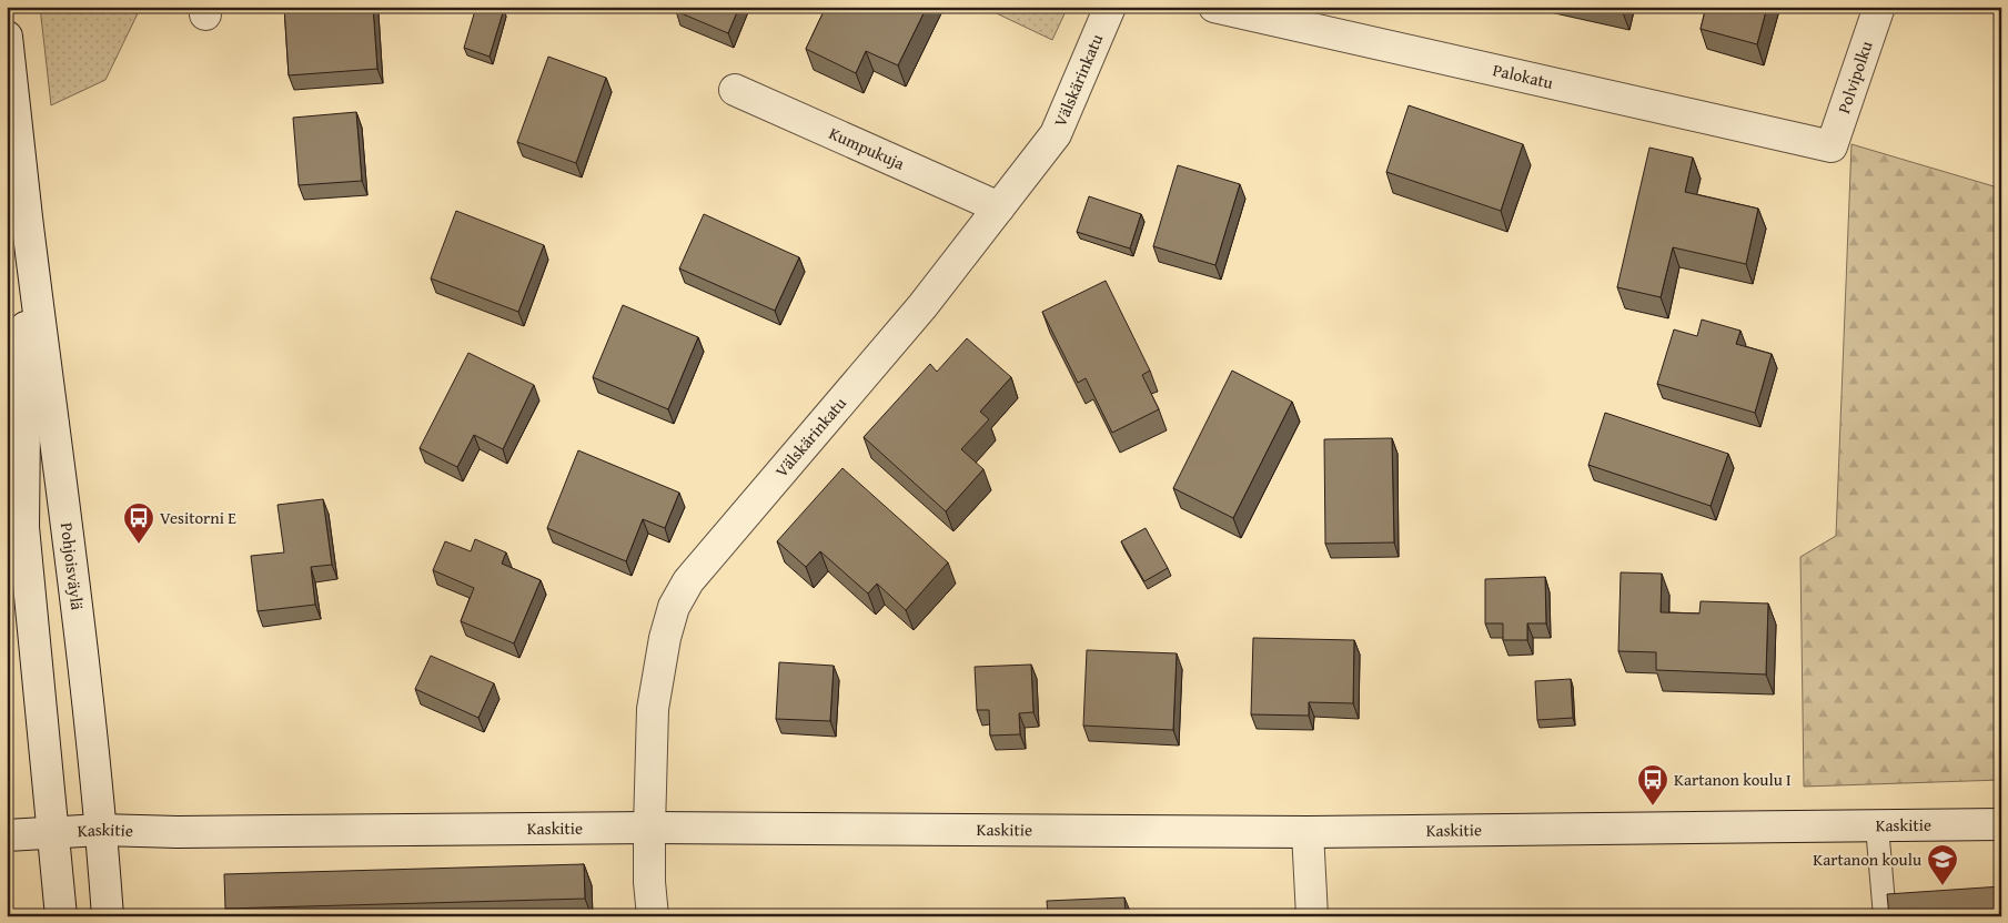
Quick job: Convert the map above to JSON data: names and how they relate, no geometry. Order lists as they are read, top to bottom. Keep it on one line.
{"streets":{"street":["Palokatu","Polvipolku","Välskärinkatu","Kumpukuja","Pohjoisväylä","Kaskitie"]},"crossings":[["Palokatu","Polvipolku"],["Välskärinkatu","Kumpukuja"],["Välskärinkatu","Kaskitie"],["Pohjoisväylä","Kaskitie"]],"places":{"bus stop":["Vesitorni E","Kartanon koulu I"],"school or university":["Kartanon koulu"]}}
